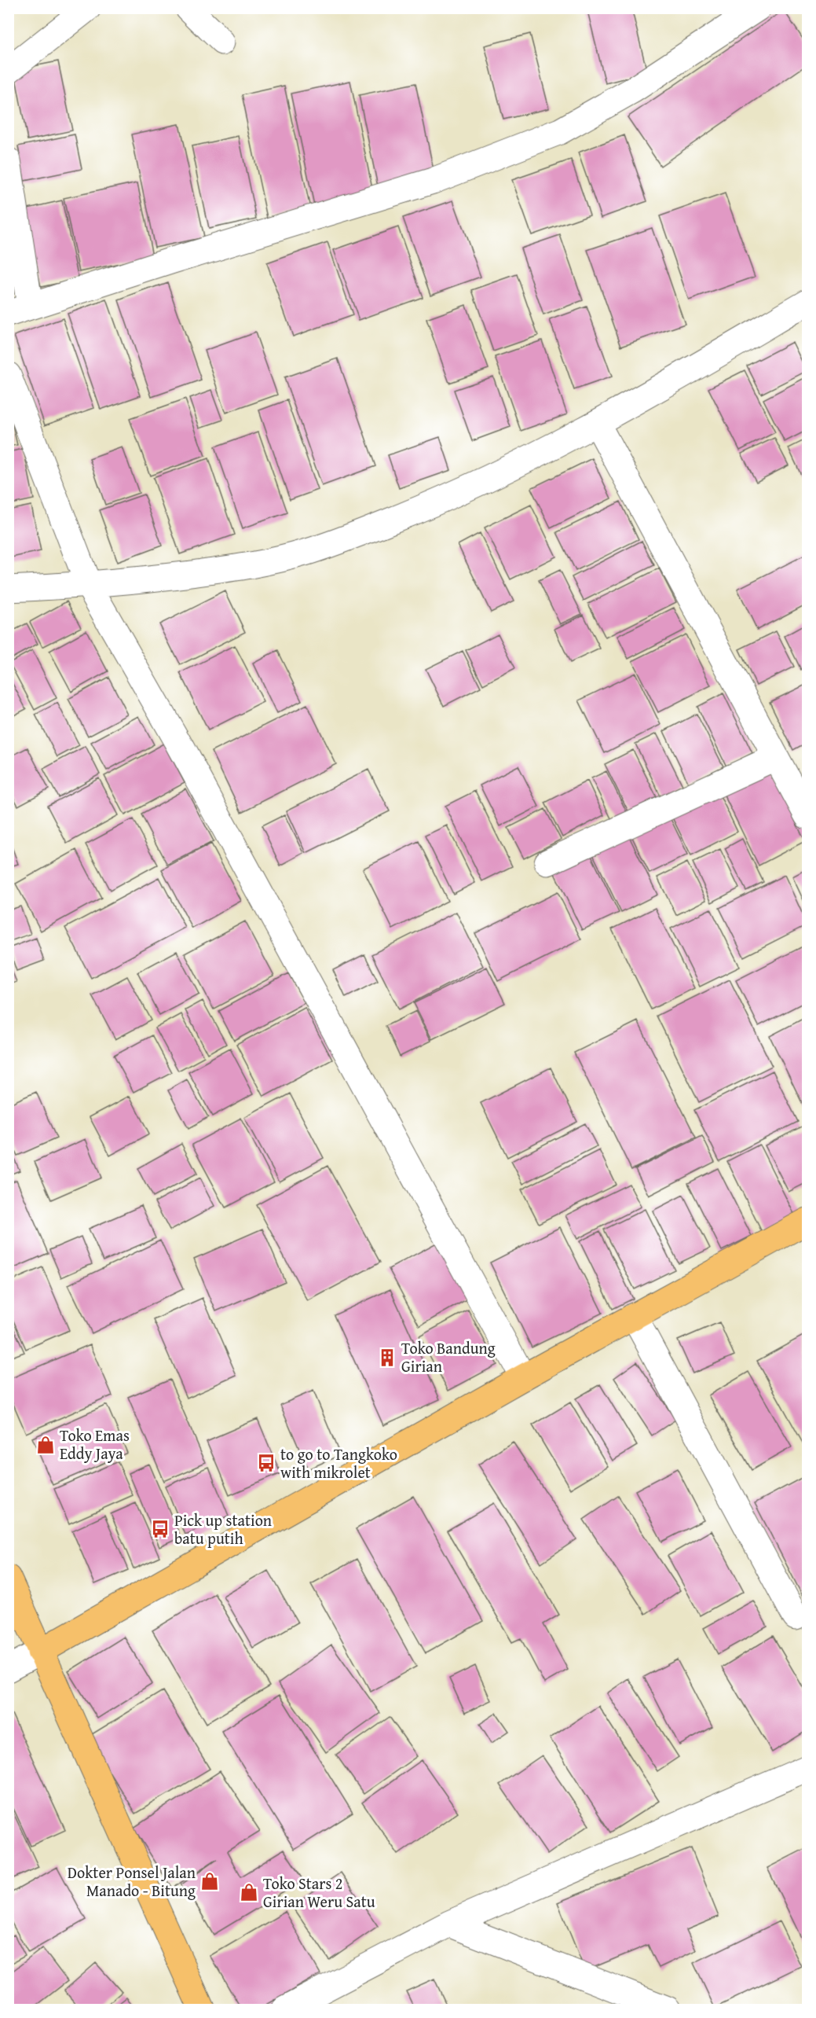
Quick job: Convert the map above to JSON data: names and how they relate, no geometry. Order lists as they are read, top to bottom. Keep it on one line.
{"places":{"building":["Toko Bandung Girian"],"shop":["Toko Emas Eddy Jaya","Dokter Ponsel Jalan Manado - Bitung","Toko Stars 2 Girian Weru Satu"],"bus stop":["to go to Tangkoko with mikrolet","Pick up station batu putih"]}}
